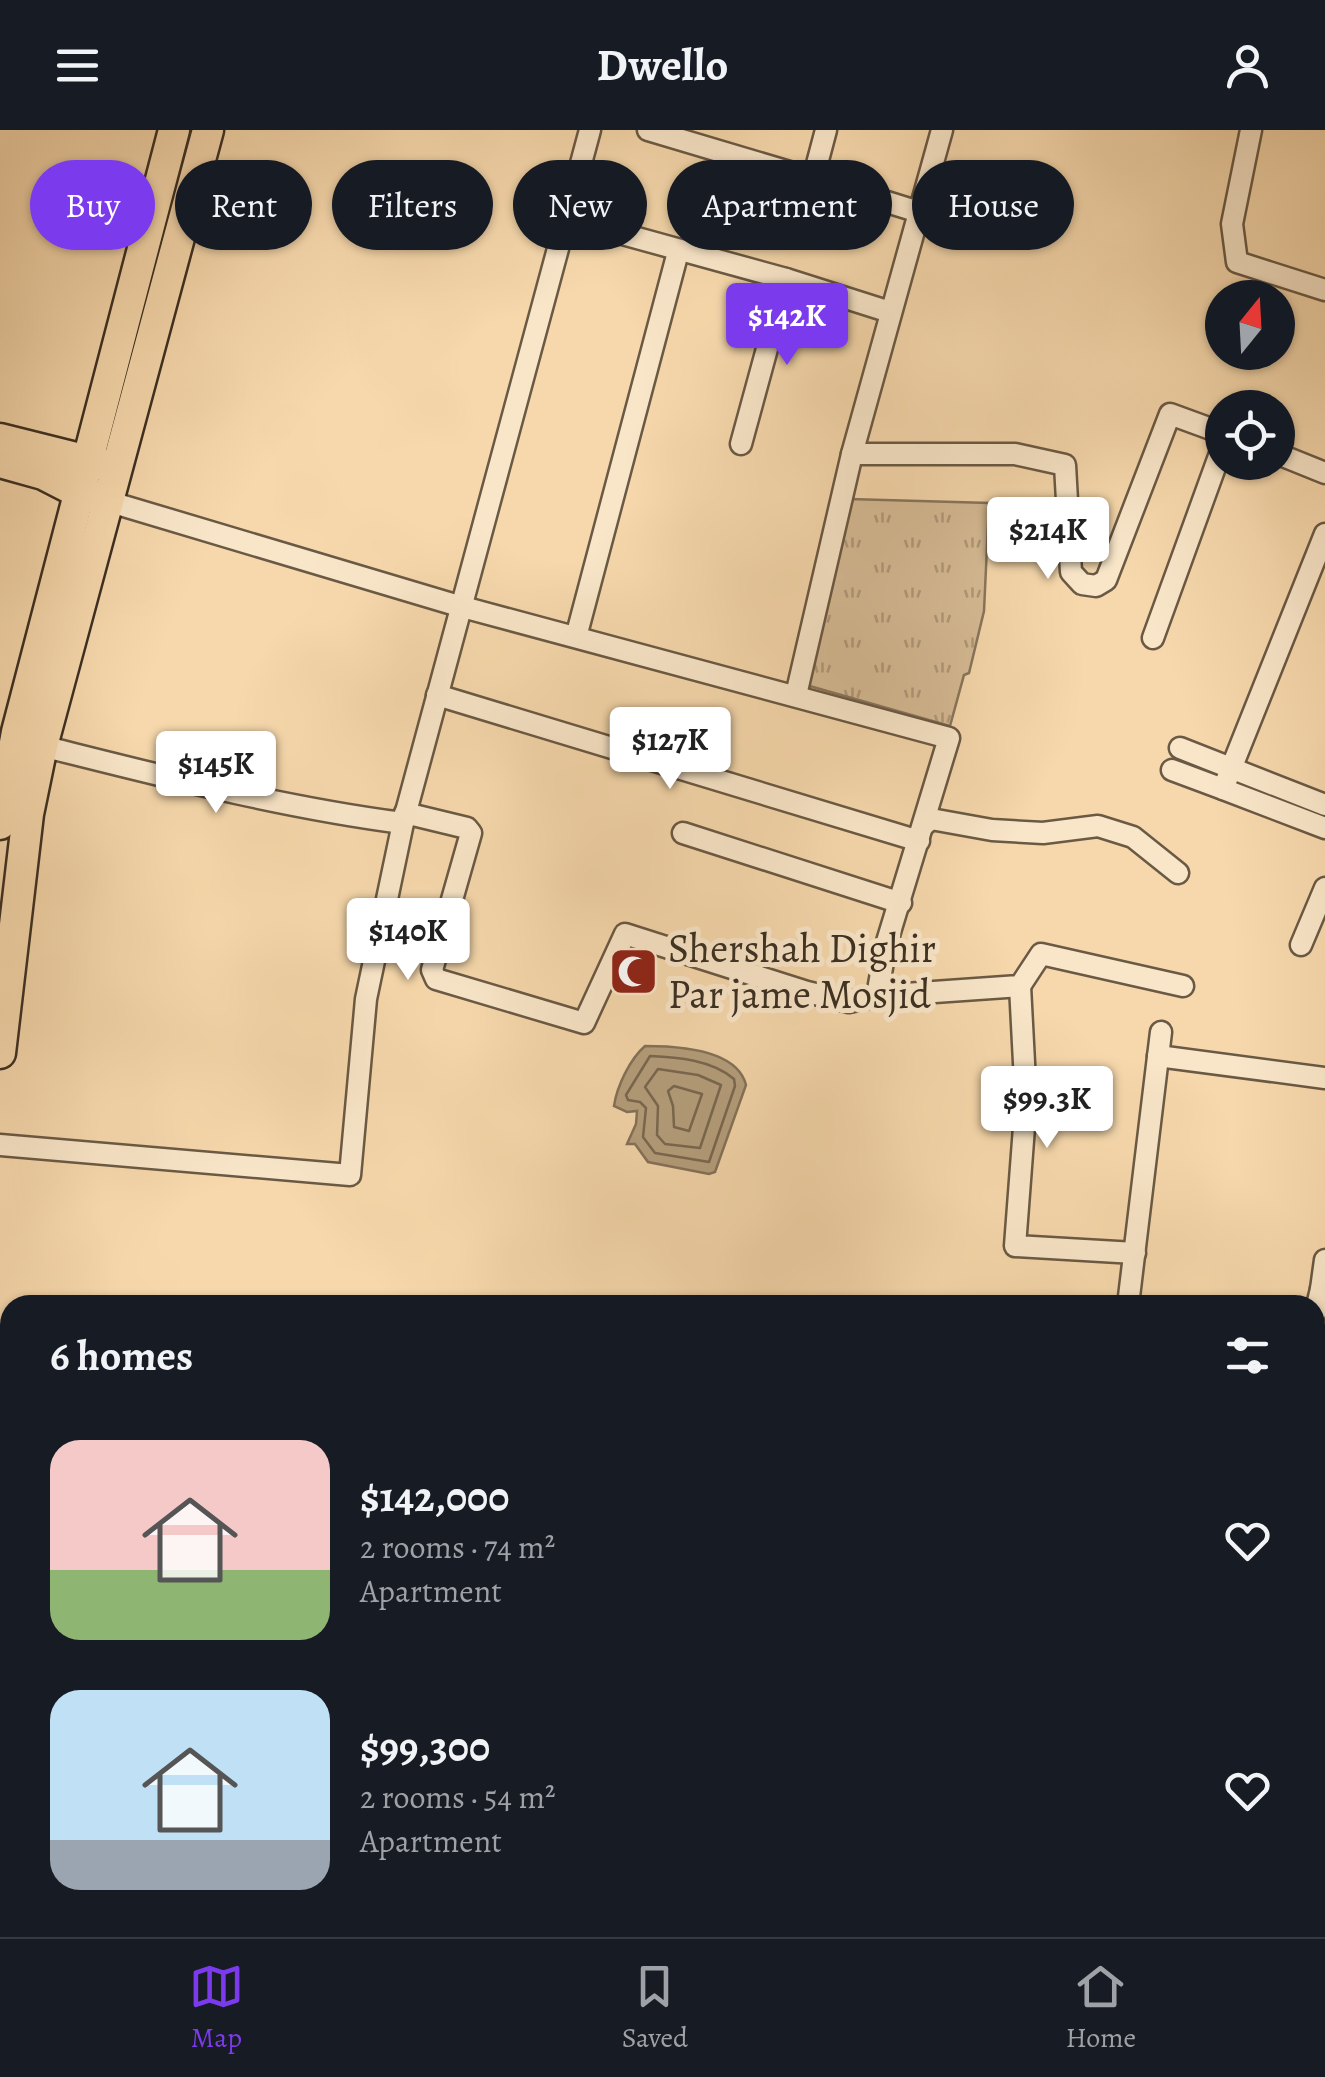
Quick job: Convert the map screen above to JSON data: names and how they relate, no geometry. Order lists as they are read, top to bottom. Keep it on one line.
{"places":{"mosque":["Shershah Dighir Par jame Mosjid"]},"north":"top","page":{"header":"Dwello","chip":["Buy","Rent","Filters","New","Apartment","House"],"price":["$142K","$214K","$127K","$145K","$140K","$99.3K"],"heading":"6 homes","list":[{"name":"$142,000","note":"2 rooms · 74 m² · Apartment"},{"name":"$99,300","note":"2 rooms · 54 m² · Apartment"}],"tabs":["Map","Saved","Home"]}}
